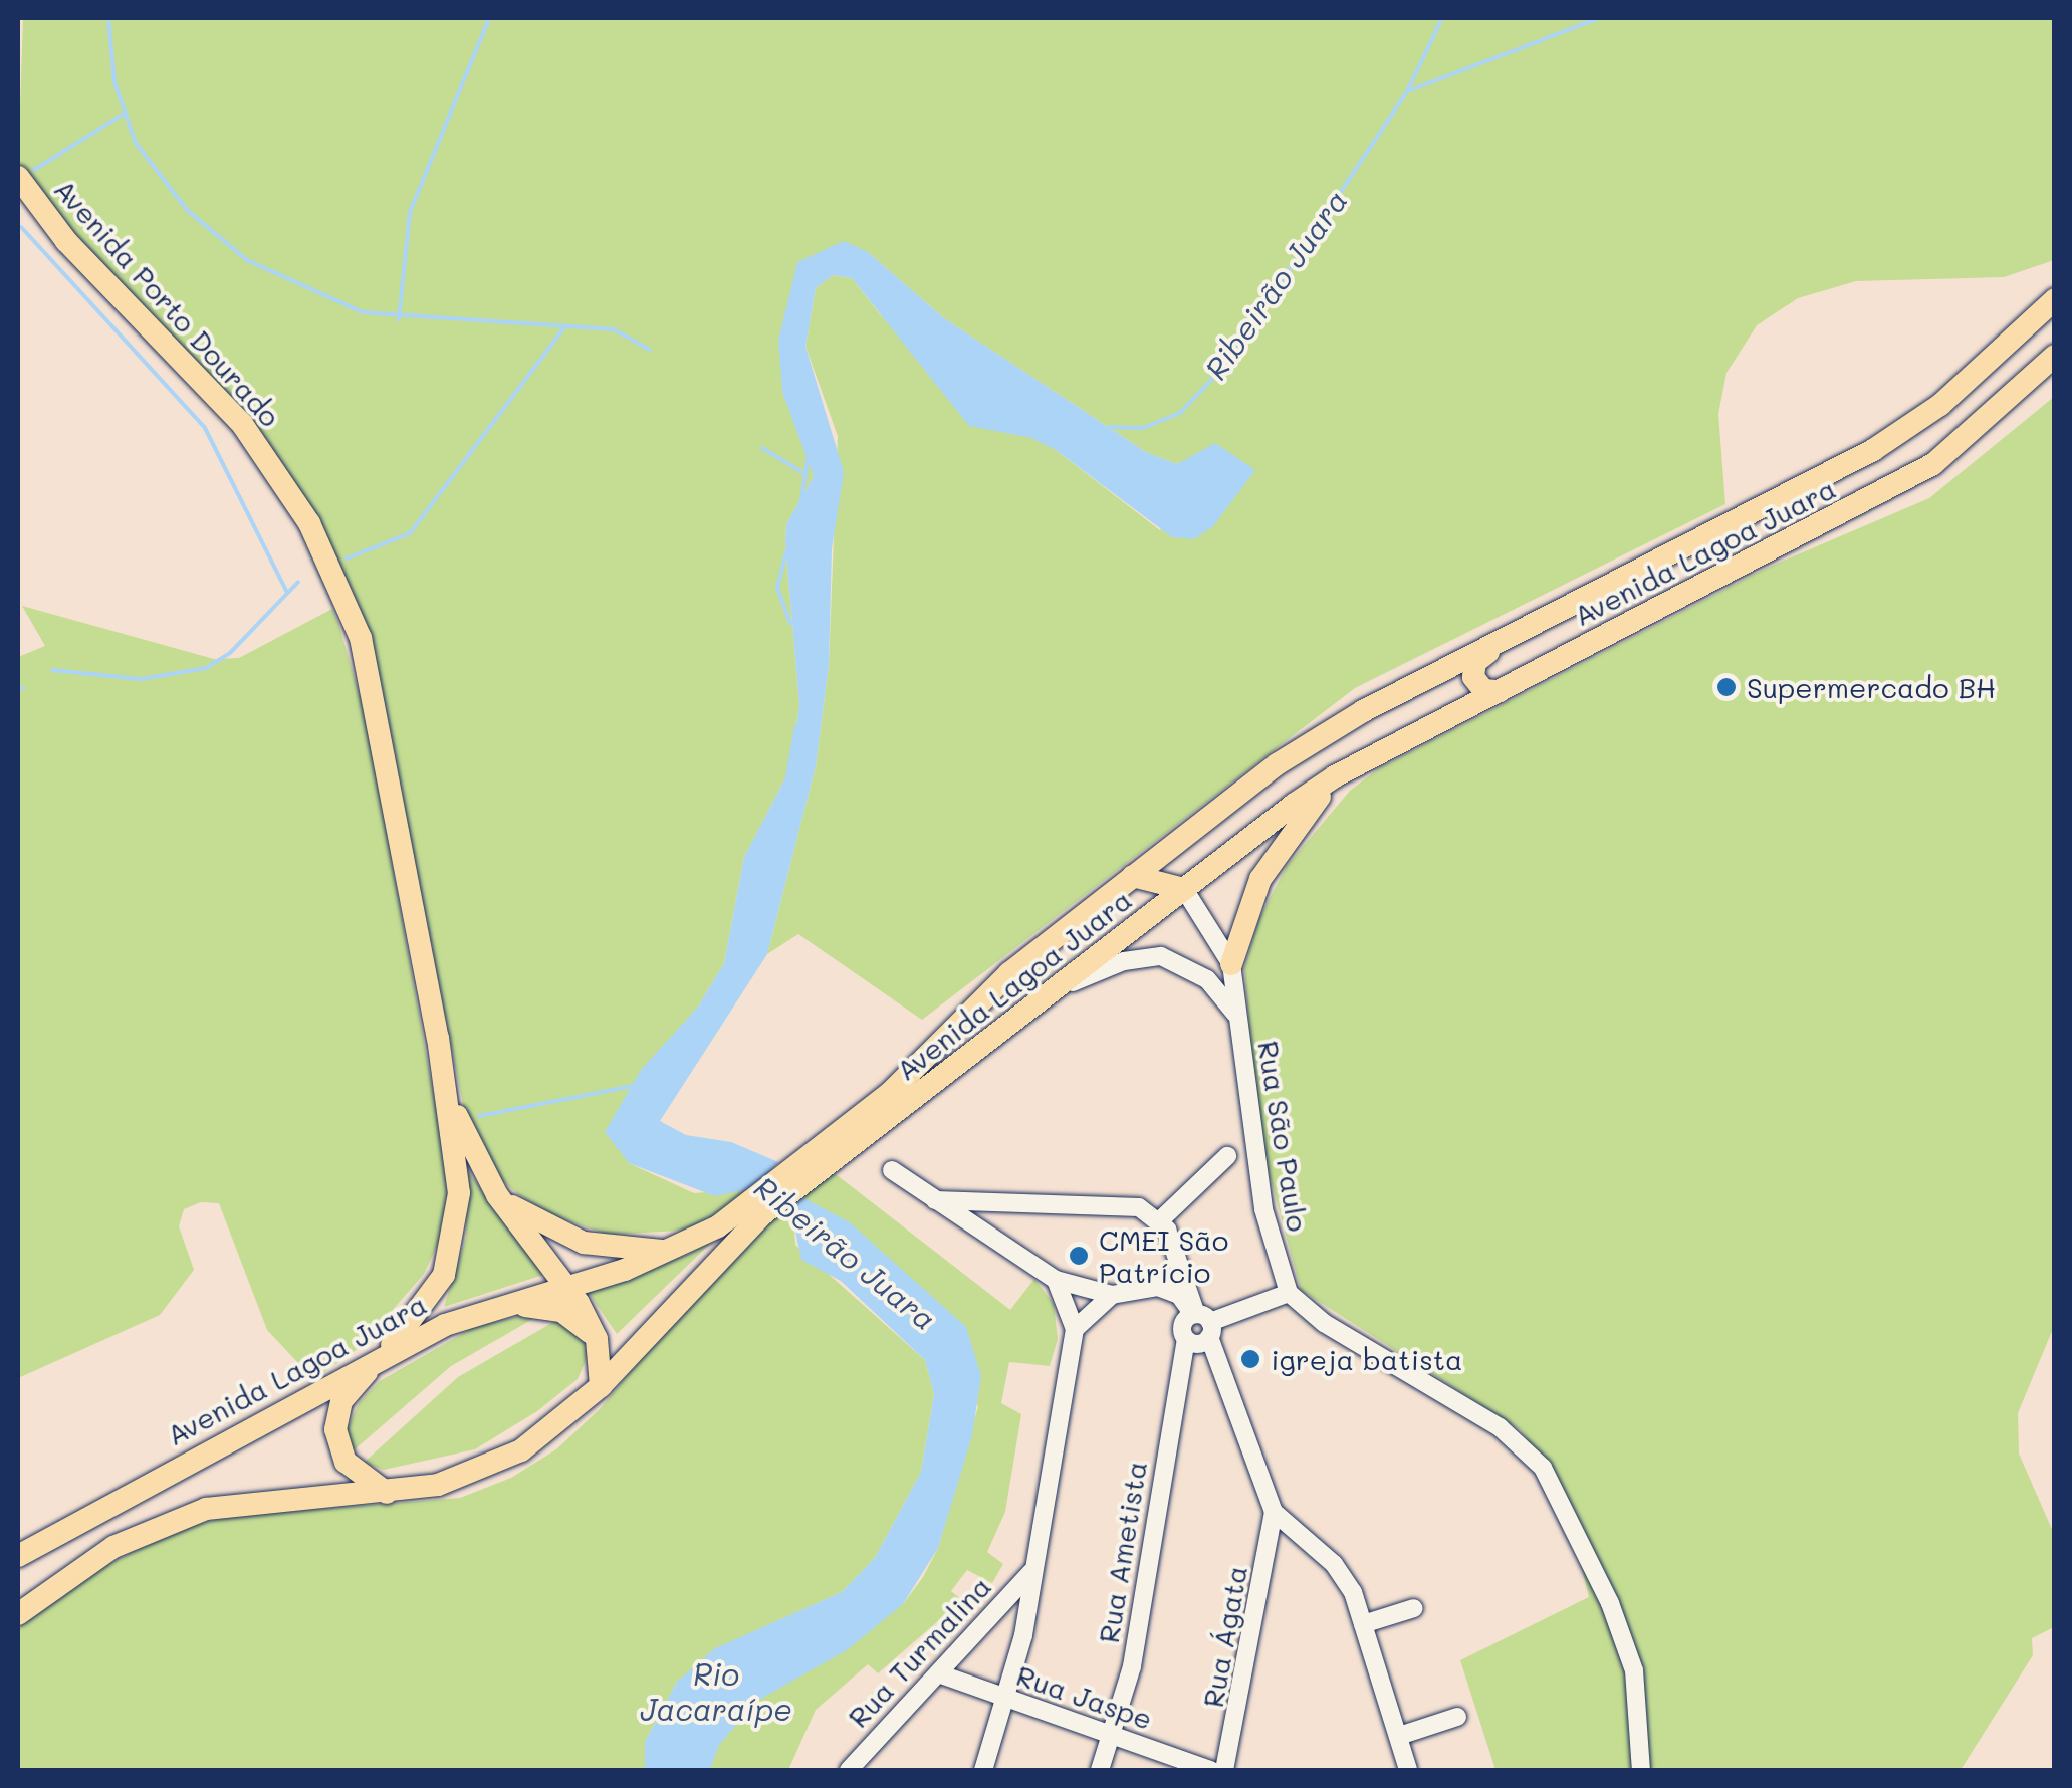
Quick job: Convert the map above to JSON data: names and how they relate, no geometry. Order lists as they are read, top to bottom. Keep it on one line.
{"streets":{"main road":["Avenida Porto Dourado","Avenida Lagoa Juara"],"street":["Rua São Paulo","Rua Ametista","Rua Ágata","Rua Turmalina","Rua Jaspe"]},"crossings":[["Avenida Lagoa Juara","Rua São Paulo"],["Rua Ametista","Rua Jaspe"],["Rua Turmalina","Rua Jaspe"]],"water":["Ribeirão Juara","Rio Jacaraípe"],"places":["Supermercado BH","CMEI São Patrício","igreja batista"]}
